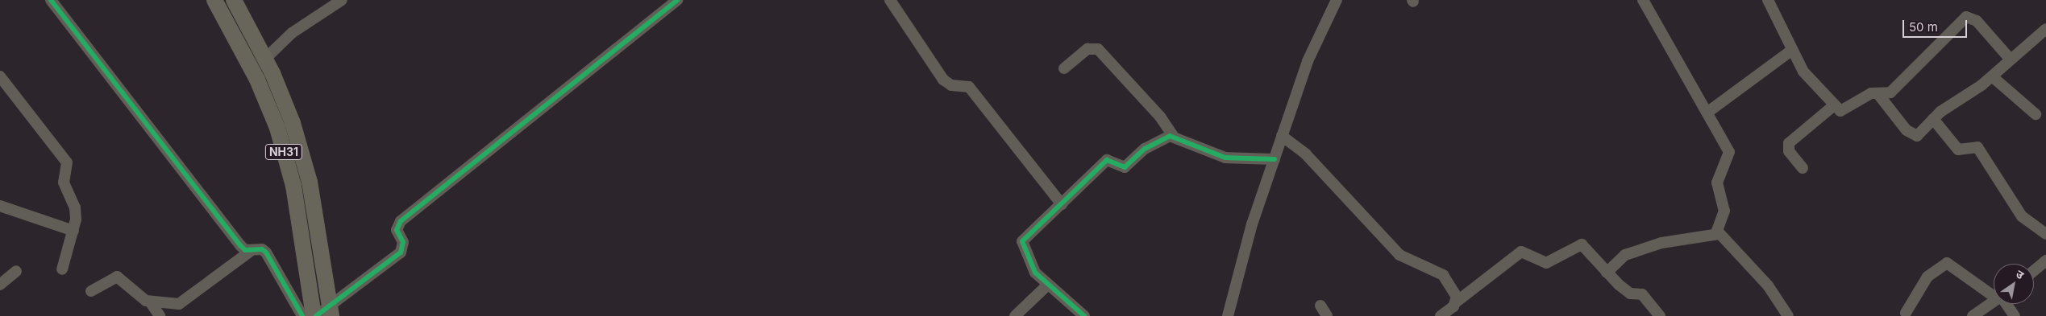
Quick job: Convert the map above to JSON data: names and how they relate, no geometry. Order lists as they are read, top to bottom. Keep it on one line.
{"streets":{"highway":["NH31"]},"scale_bar":"50 m","north":"top right"}
